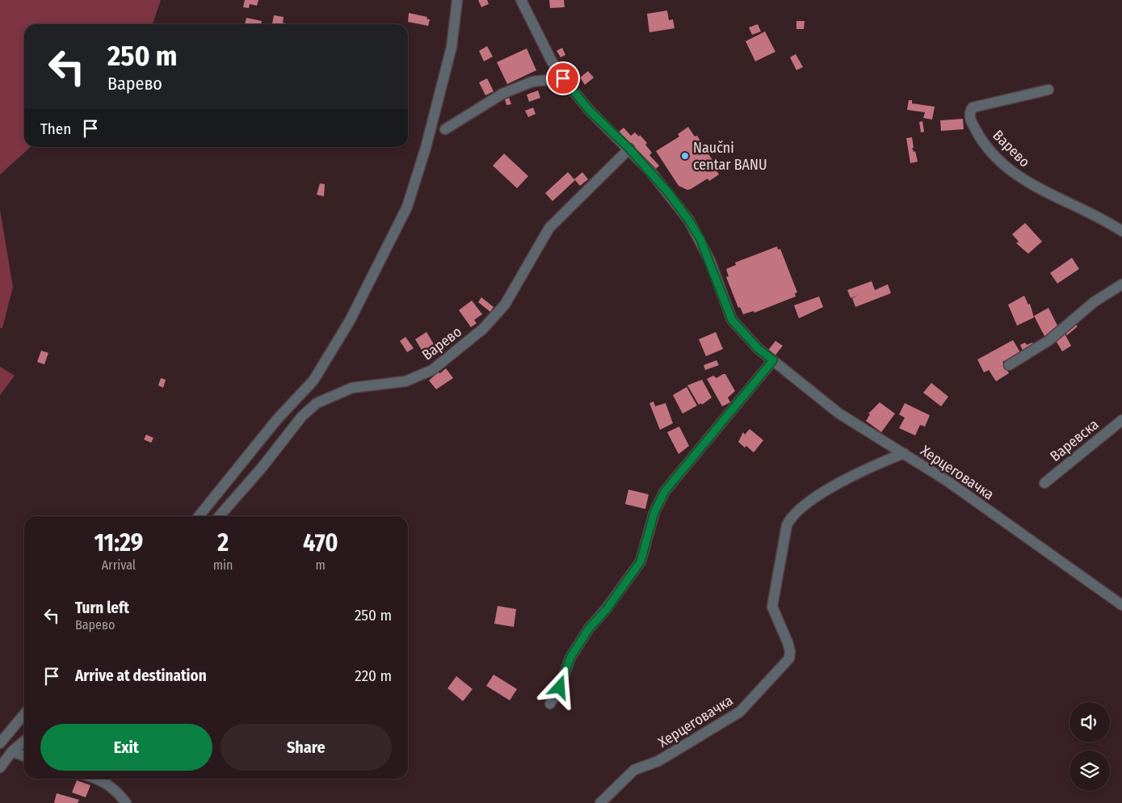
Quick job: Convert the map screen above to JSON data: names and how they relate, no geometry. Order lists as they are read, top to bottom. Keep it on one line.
{"streets":{"street":["Варево","Варевска","Херцеговачка"]},"places":["Naučni centar BANU"],"page":{"turn":["250 m","Варево"],"then":"Then","eta":["11:29","Arrival","2","min","470","m"],"list":[{"name":"Turn left","note":"Варево","value":"250 m"},{"name":"Arrive at destination","value":"220 m"}],"buttons":["Exit","Share"]}}
